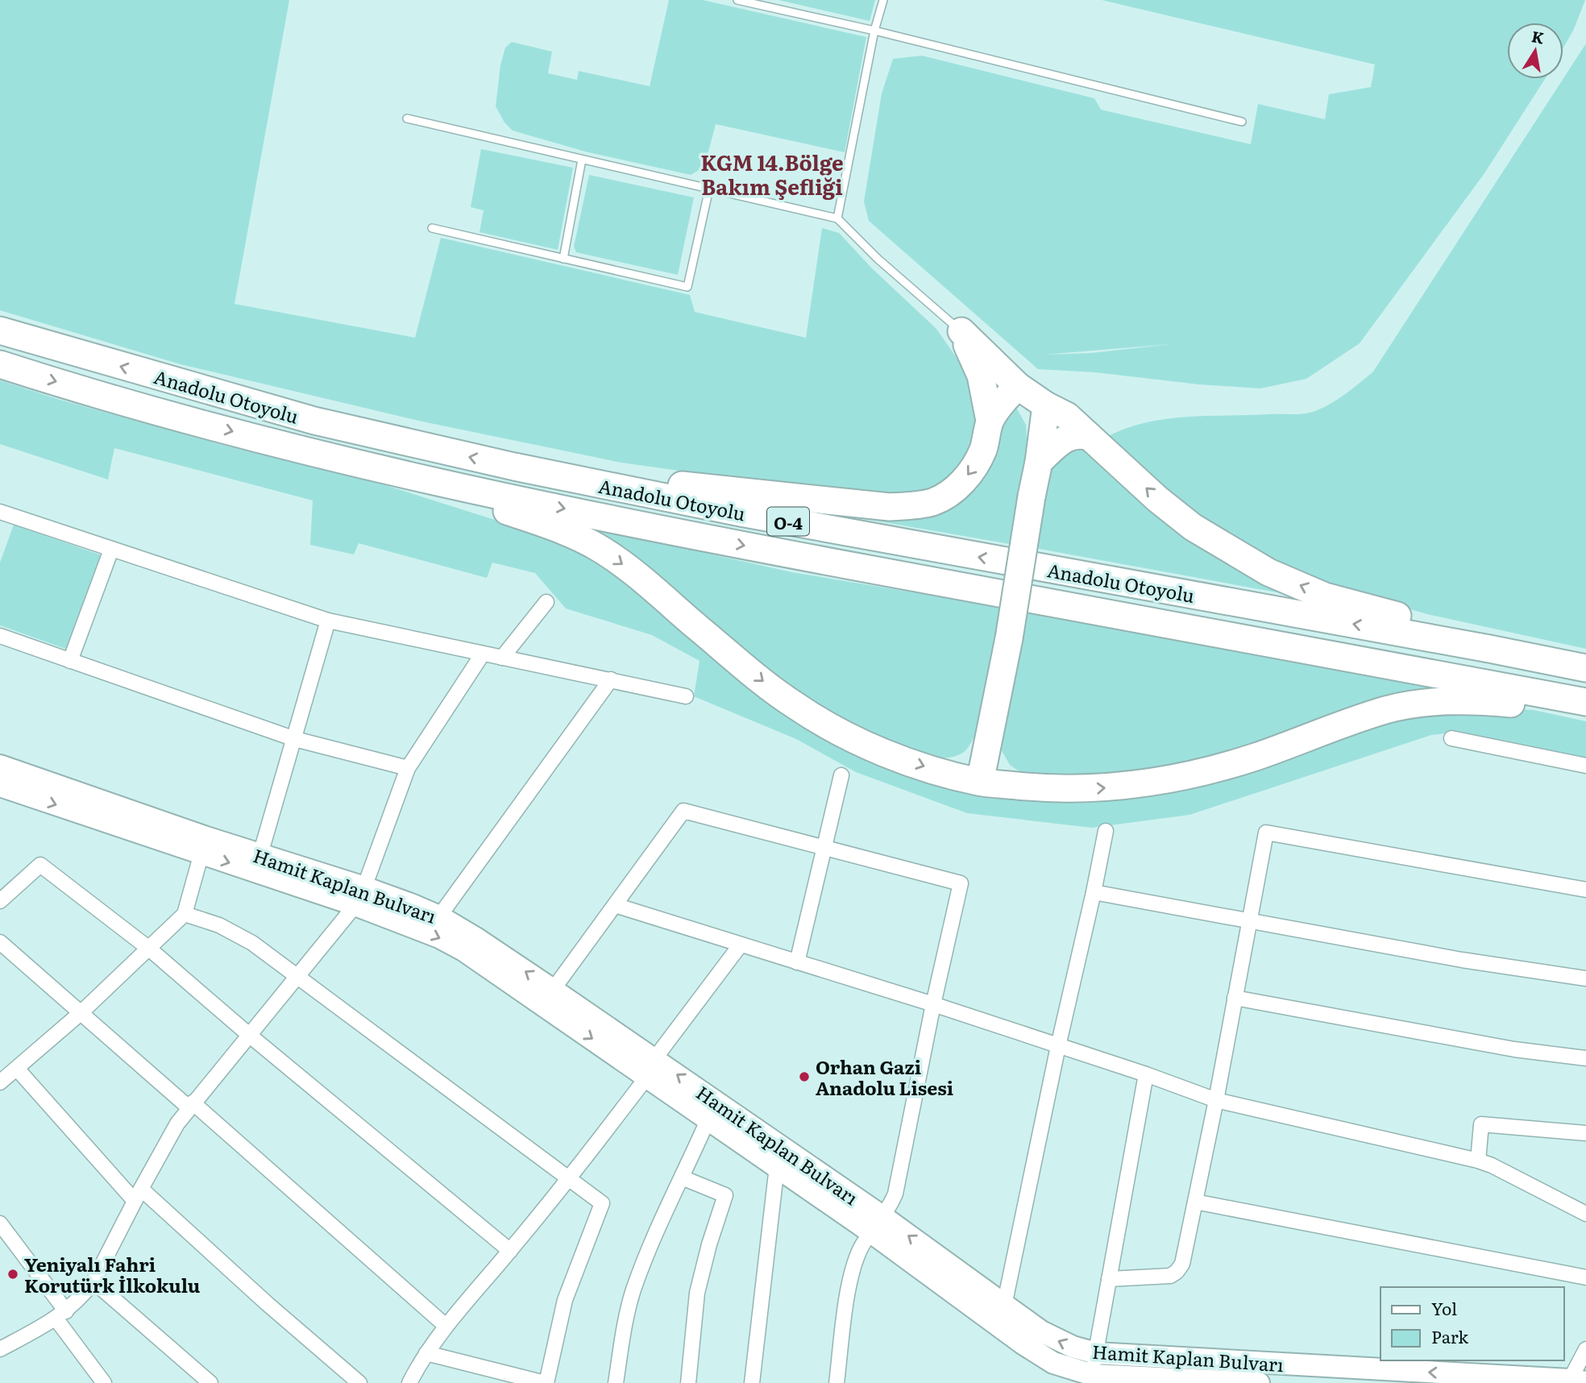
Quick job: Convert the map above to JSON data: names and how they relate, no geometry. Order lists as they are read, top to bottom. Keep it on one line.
{"streets":{"highway":["Anadolu Otoyolu","O-4"],"main road":["Hamit Kaplan Bulvarı"]},"districts":["KGM 14.Bölge Bakım Şefliği"],"places":["Orhan Gazi Anadolu Lisesi","Yeniyalı Fahri Korutürk İlkokulu"],"legend":["Yol","Park"],"north":"top"}
